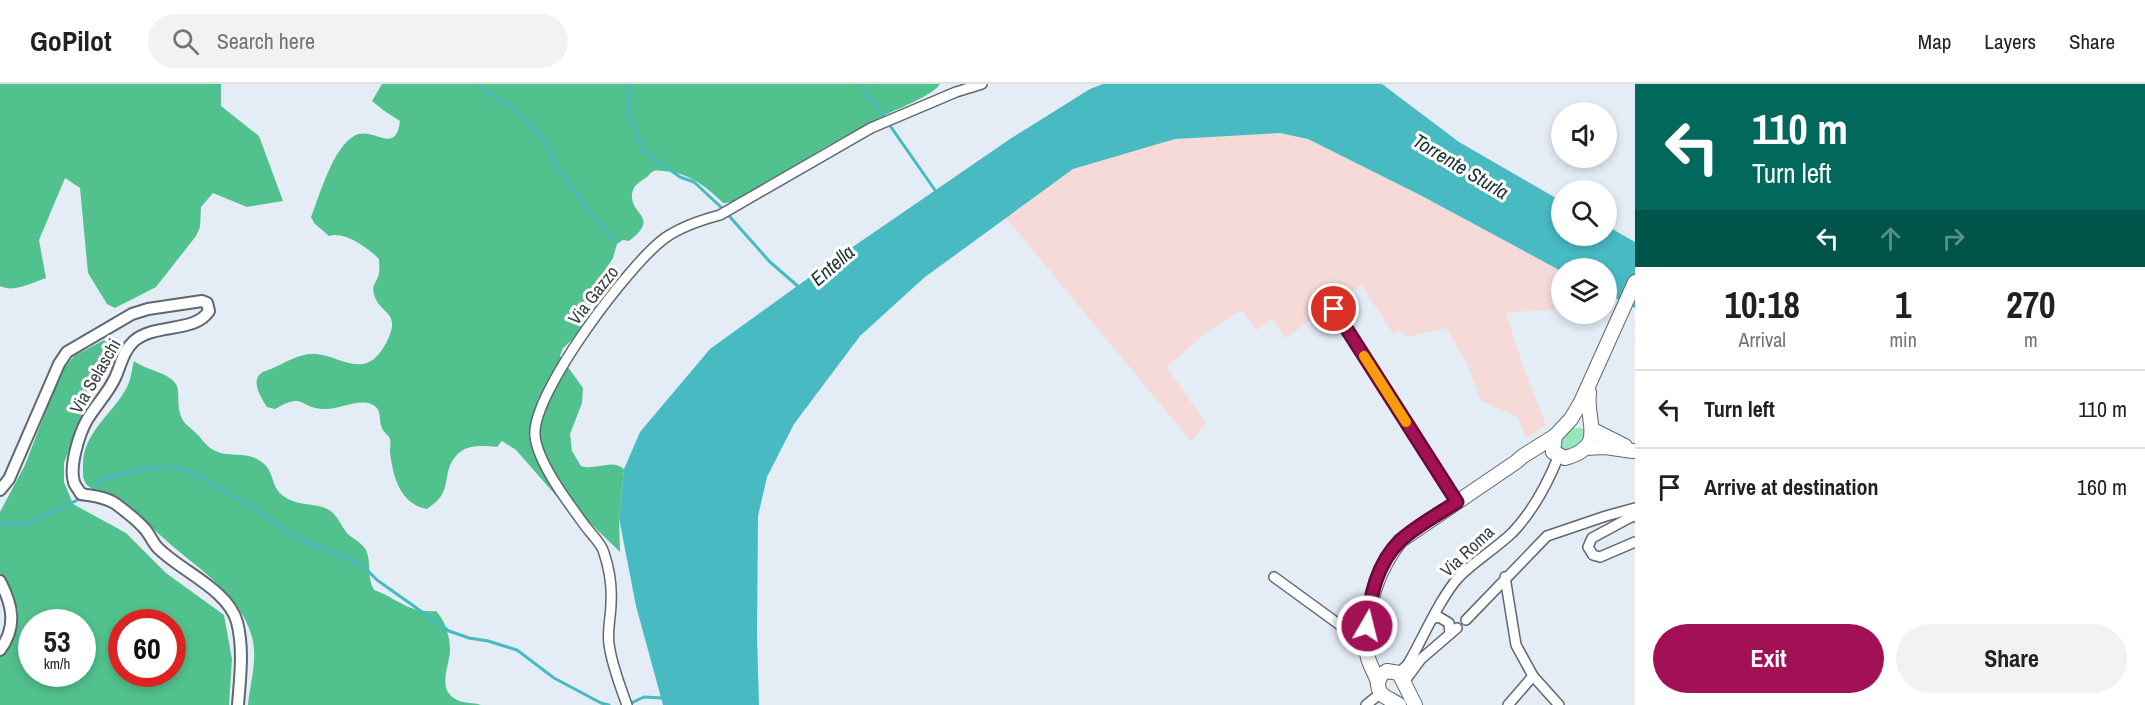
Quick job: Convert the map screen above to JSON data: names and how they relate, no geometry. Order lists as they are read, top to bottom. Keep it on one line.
{"streets":{"street":["Via Gazzo","Via Selaschi","Via Roma"]},"water":["Torrente Sturla","Entella"],"page":{"header":"GoPilot","search":"Search here","nav":["Map","Layers","Share"],"turn":["110 m","Turn left"],"eta":["10:18","Arrival","1","min","270","m"],"list":[{"name":"Turn left","value":"110 m"},{"name":"Arrive at destination","value":"160 m"}],"speed":"53 km/h","limit":"60","buttons":["Exit","Share"]}}
